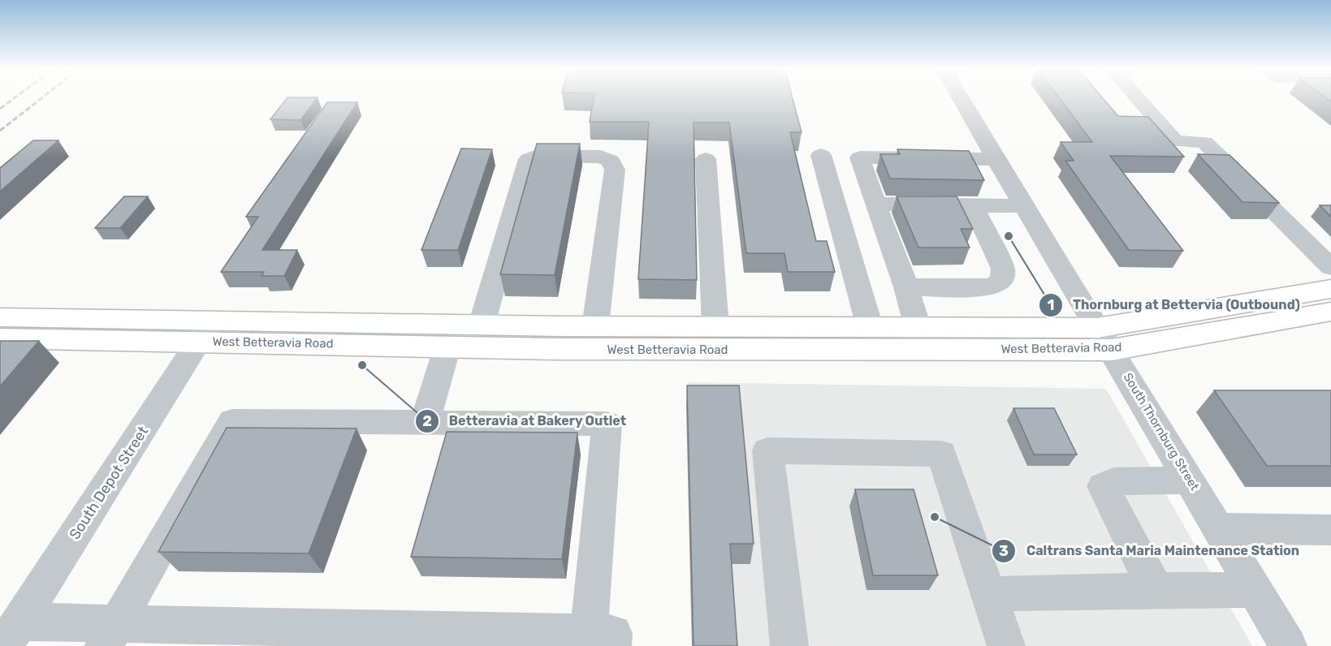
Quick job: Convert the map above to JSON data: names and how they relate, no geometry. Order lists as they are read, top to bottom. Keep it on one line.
{"streets":{"main road":["West Betteravia Road"],"street":["South Thornburg Street","South Depot Street"]},"crossings":[["West Betteravia Road","South Thornburg Street"],["West Betteravia Road","South Depot Street"]],"places":["Thornburg at Bettervia (Outbound)","Betteravia at Bakery Outlet","Caltrans Santa Maria Maintenance Station"]}
